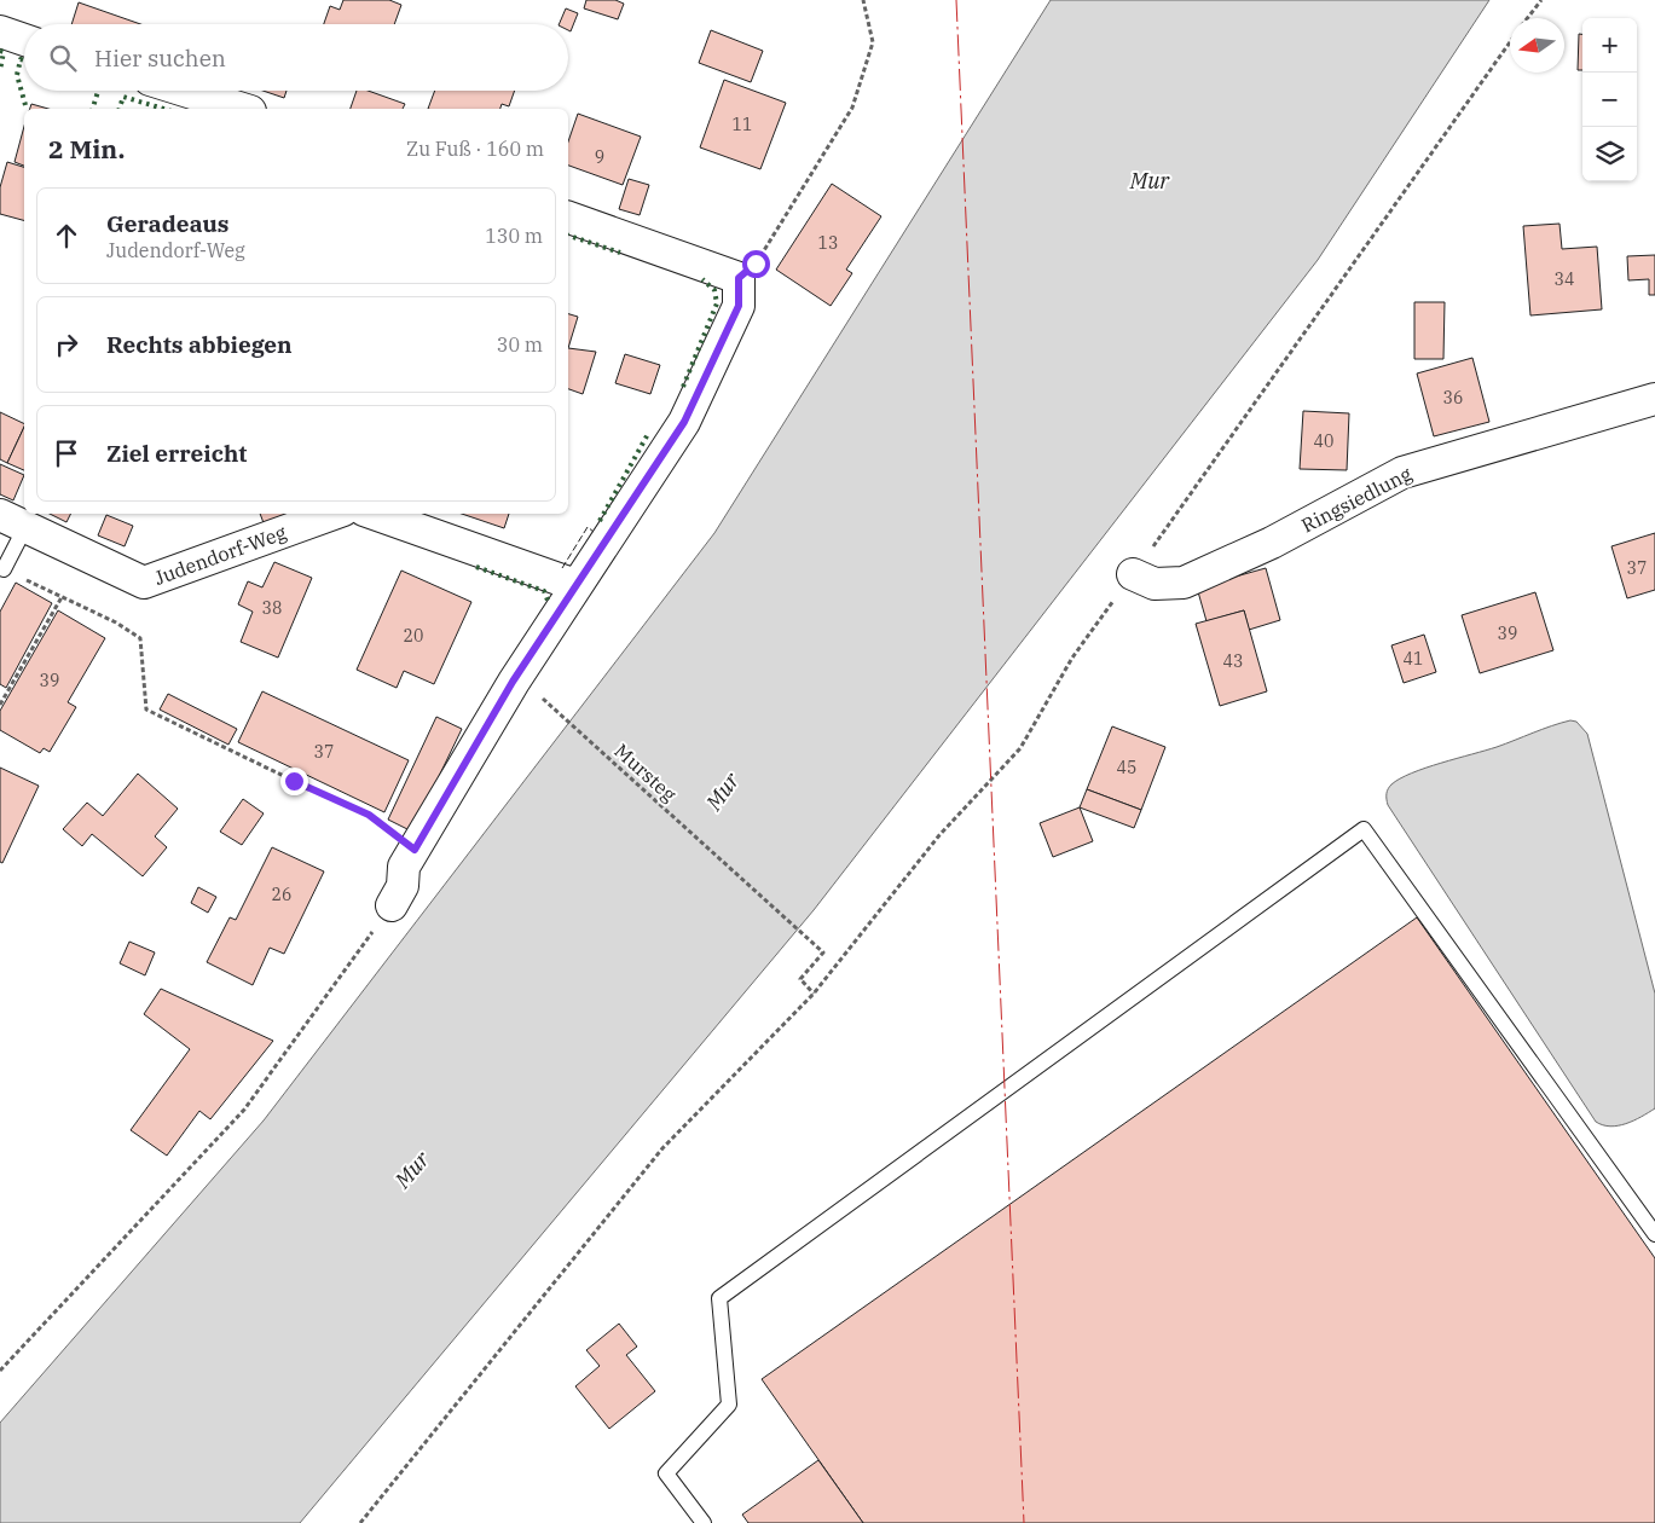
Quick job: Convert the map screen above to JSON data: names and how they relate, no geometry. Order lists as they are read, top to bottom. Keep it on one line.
{"streets":{"street":["Ringsiedlung","Judendorf-Weg"],"path":["Mursteg"]},"water":["Mur"],"house_numbers":["11","9","13","34","36","40","37","38","39","20","41","43","39","37","45","26"],"north":"left","page":{"map_buttons":["+","−"],"search":"Hier suchen","heading":["2 Min.","Zu Fuß · 160 m"],"list":[["Geradeaus","Judendorf-Weg","130 m"],["Rechts abbiegen","30 m"],"Ziel erreicht"]}}
